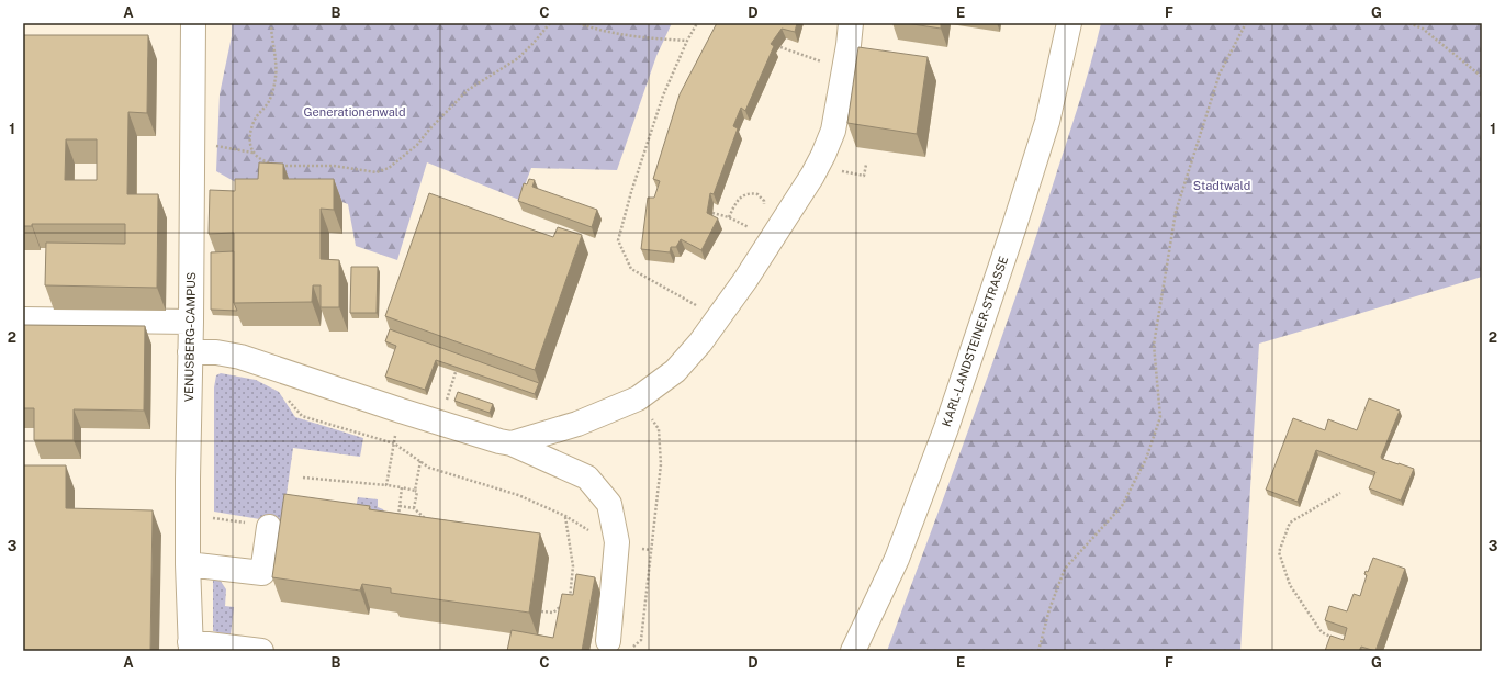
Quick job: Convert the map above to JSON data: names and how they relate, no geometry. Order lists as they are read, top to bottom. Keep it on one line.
{"streets":{"street":["VENUSBERG-CAMPUS","KARL-LANDSTEINER-STRASSE"]},"parks":["Generationenwald","Stadtwald"],"grid":{"columns":["A","B","C","D","E","F","G"],"rows":["1","2","3"]}}
